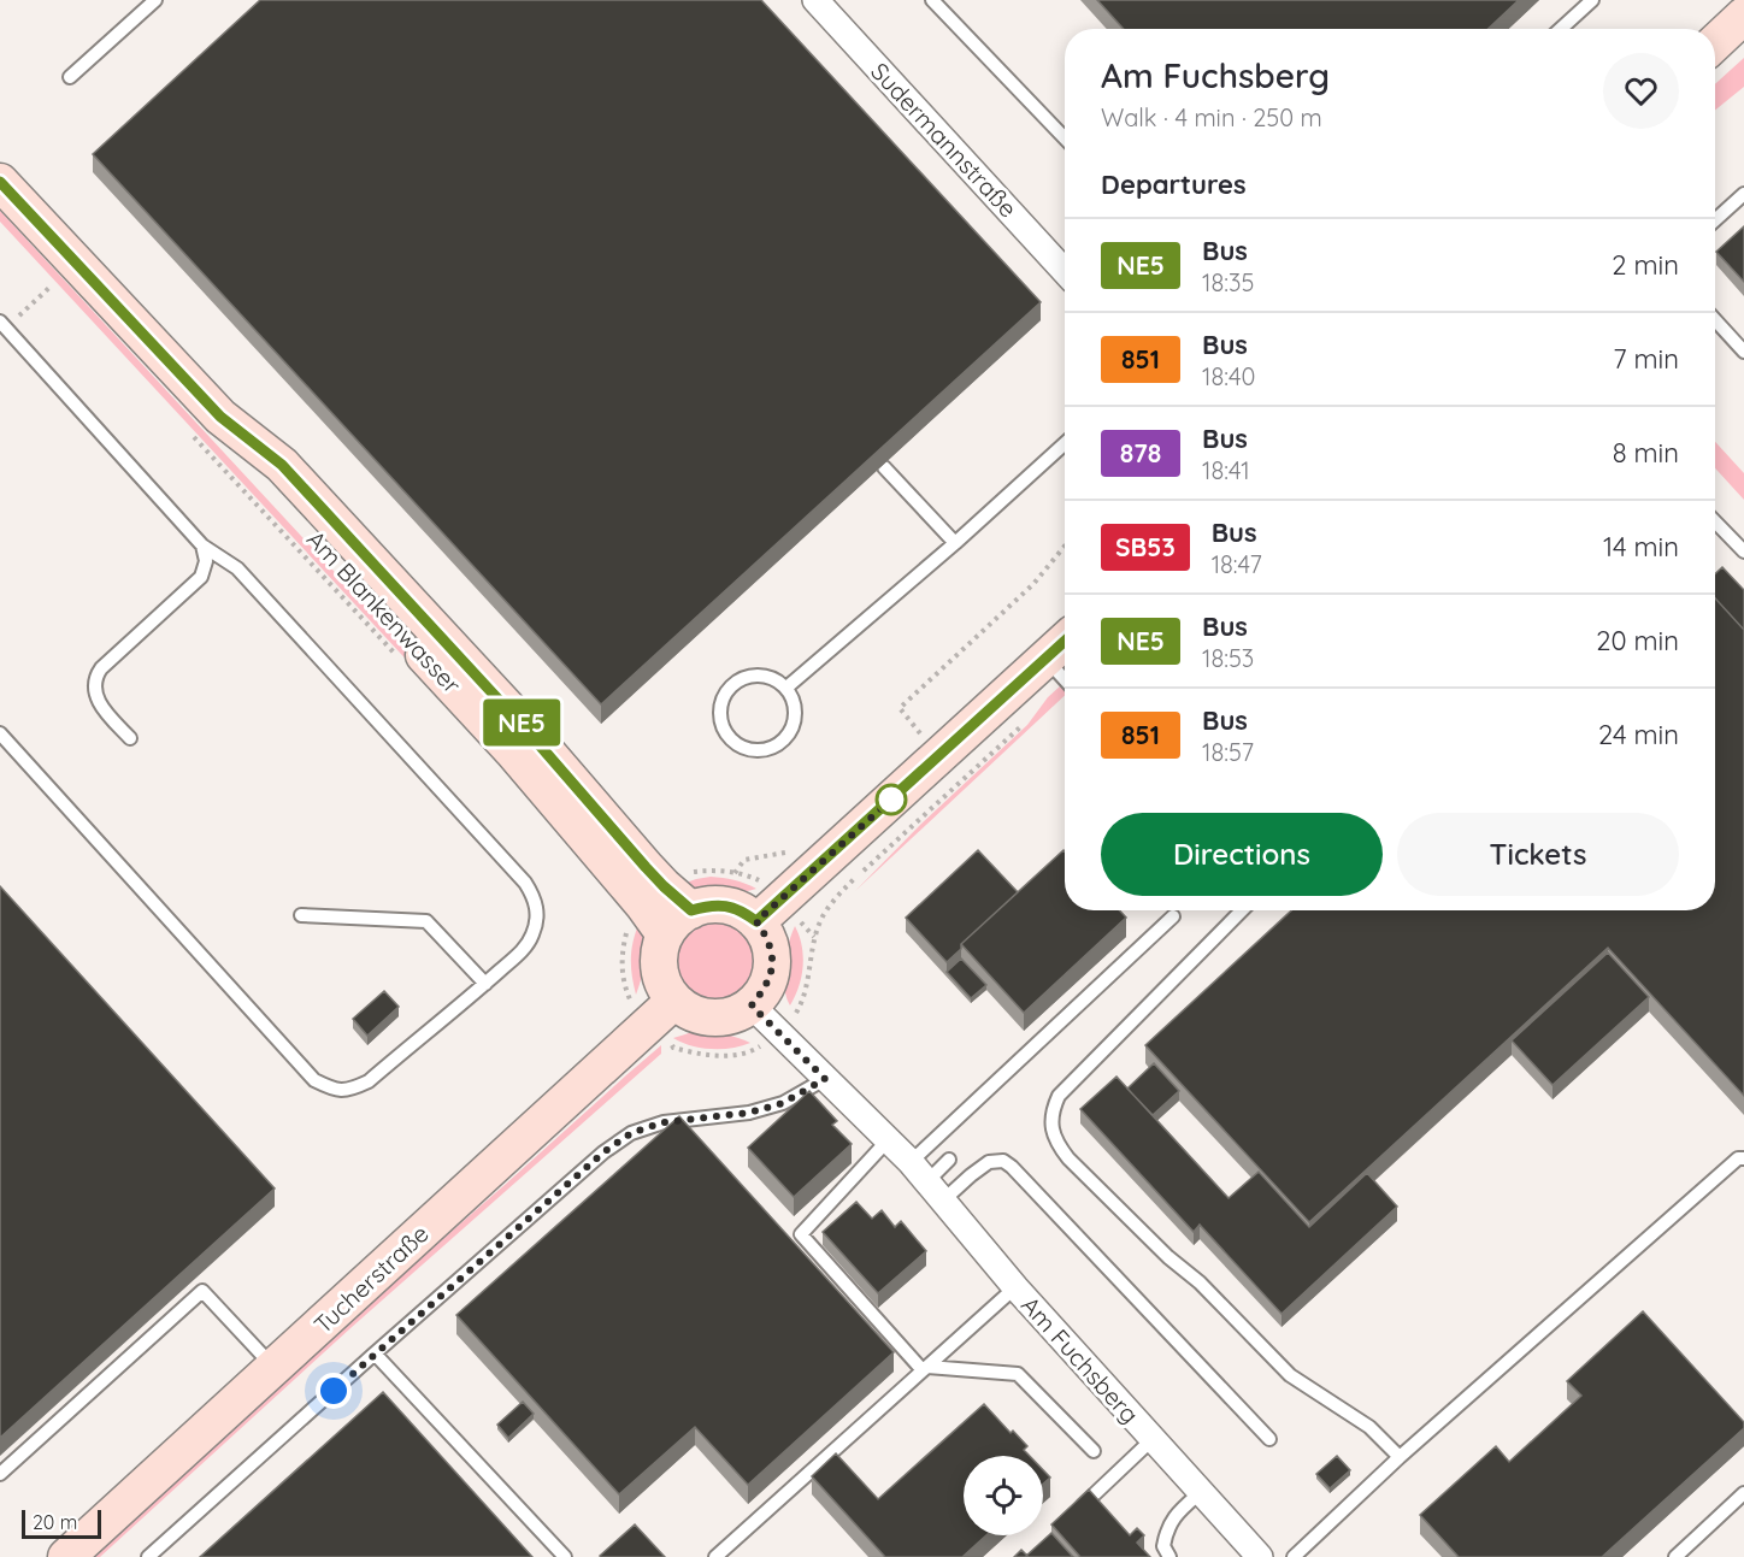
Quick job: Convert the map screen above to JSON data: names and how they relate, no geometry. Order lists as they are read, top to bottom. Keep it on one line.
{"streets":{"main road":["Am Blankenwasser","Tucherstraße"],"street":["Sudermannstraße","Am Fuchsberg"]},"lines":["bus line NE5"],"scale_bar":"20 m","page":{"on_map":"NE5","heading":[["Am Fuchsberg","Walk · 4 min · 250 m"],"Departures"],"list":[{"mark":"NE5","name":"Bus","note":"18:35","value":"2 min"},{"mark":"851","name":"Bus","note":"18:40","value":"7 min"},{"mark":"878","name":"Bus","note":"18:41","value":"8 min"},{"mark":"SB53","name":"Bus","note":"18:47","value":"14 min"},{"mark":"NE5","name":"Bus","note":"18:53","value":"20 min"},{"mark":"851","name":"Bus","note":"18:57","value":"24 min"}],"buttons":["Directions","Tickets"],"scale":"20 m"}}
